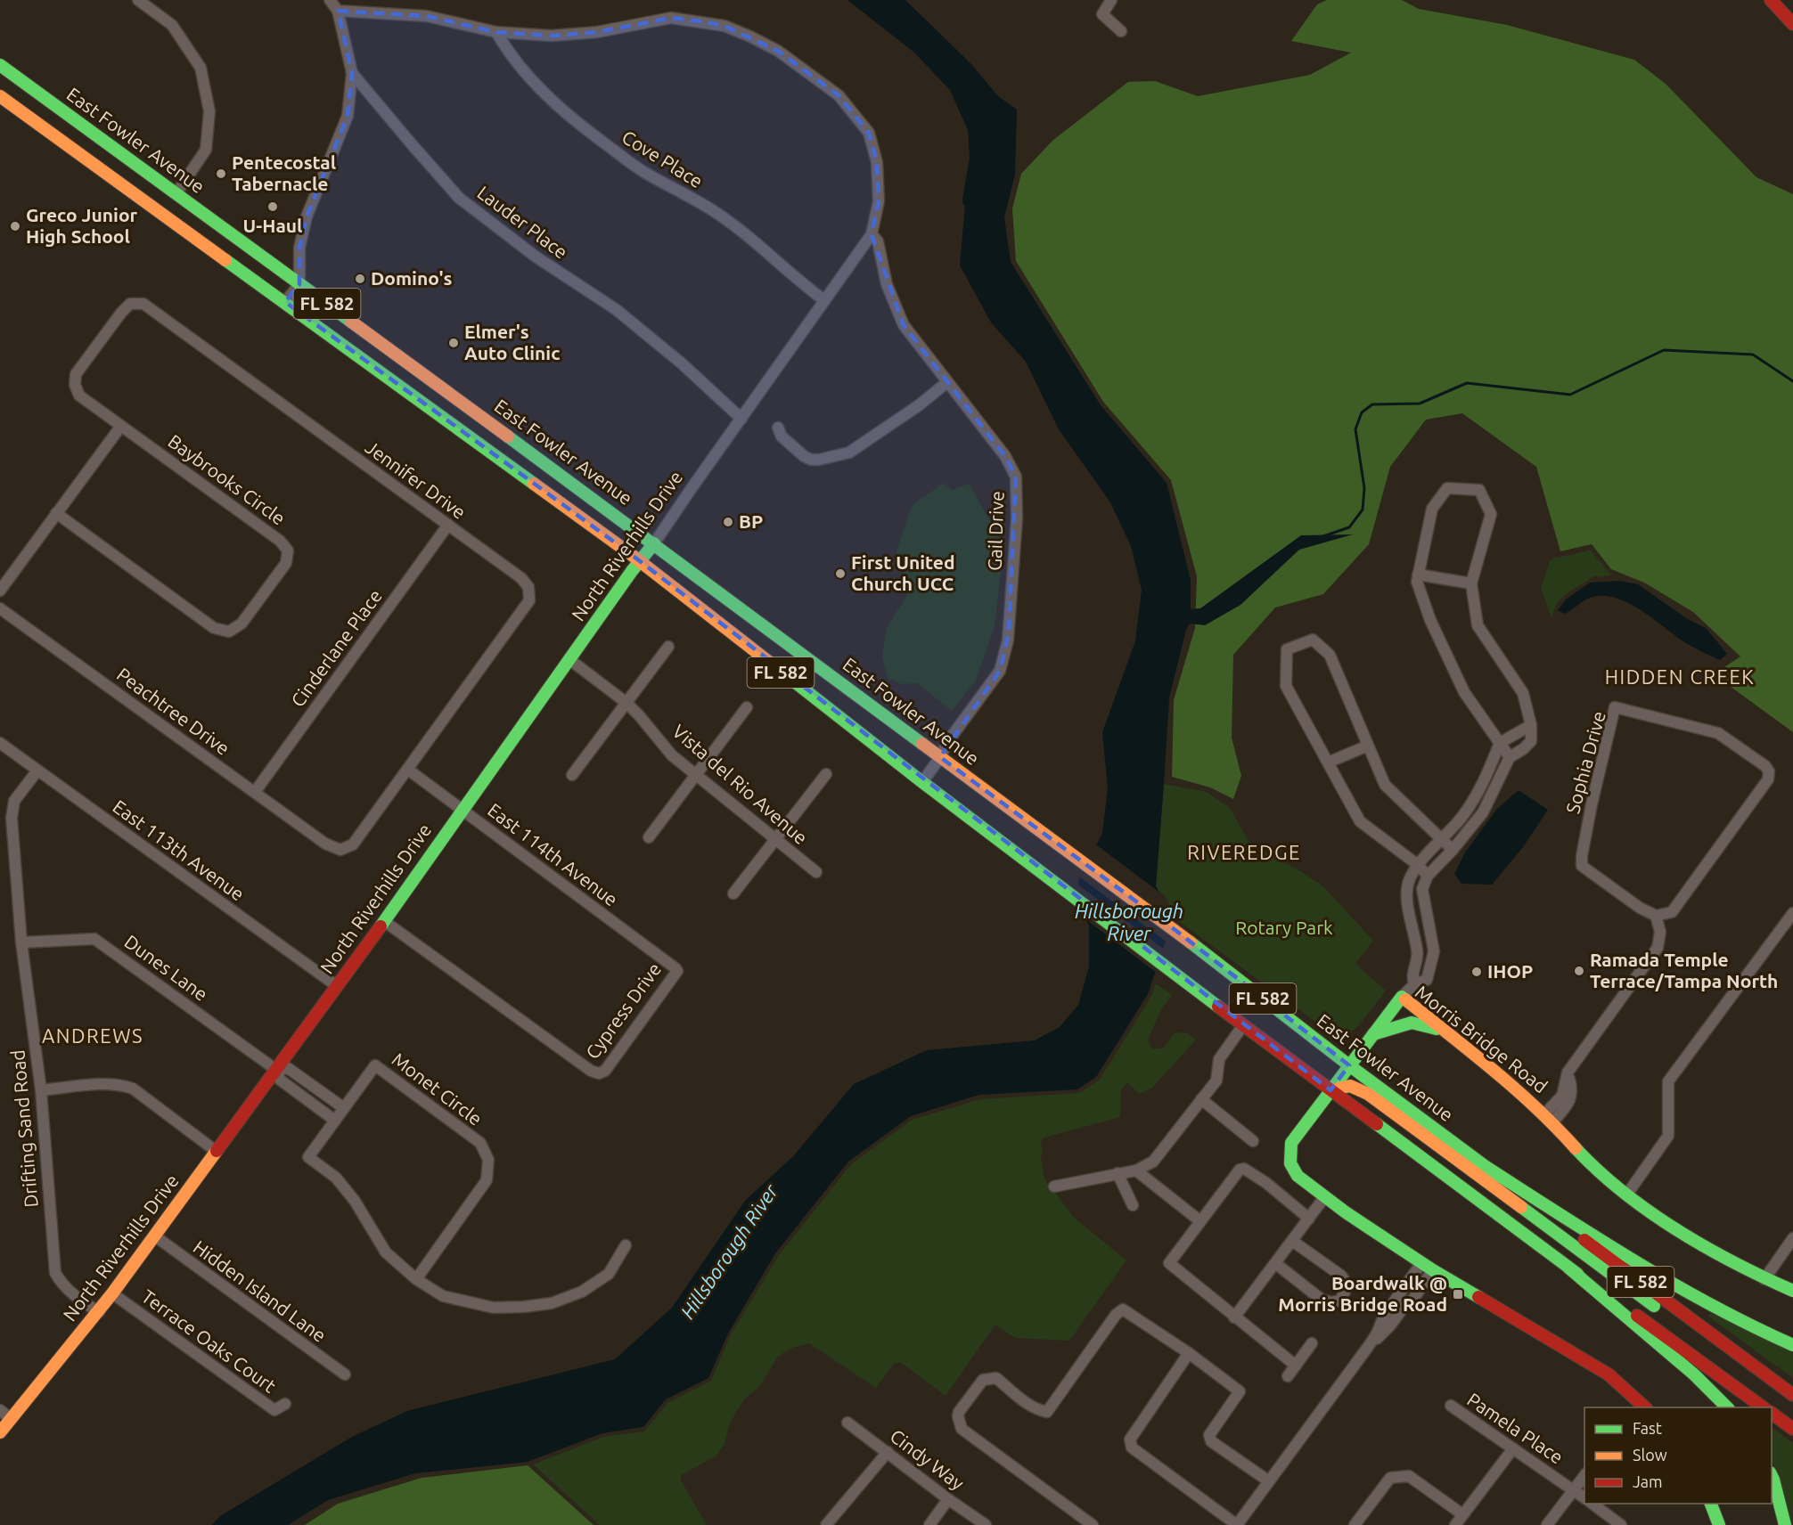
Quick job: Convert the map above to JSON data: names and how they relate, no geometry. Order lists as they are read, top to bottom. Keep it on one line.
{"streets":{"main road":["East Fowler Avenue","FL 582","North Riverhills Drive","Morris Bridge Road"],"street":["Cove Place","Lauder Place","Baybrooks Circle","Jennifer Drive","Gail Drive","Cinderlane Place","Peachtree Drive","Sophia Drive","Vista del Rio Avenue","East 113th Avenue","East 114th Avenue","Dunes Lane","Cypress Drive","Monet Circle","Drifting Sand Road","Hidden Island Lane","Terrace Oaks Court","Pamela Place","Cindy Way"]},"crossings":[["East Fowler Avenue","Gail Drive"],["East Fowler Avenue","North Riverhills Drive"],["East Fowler Avenue","Morris Bridge Road"],["Cove Place","North Riverhills Drive"],["Lauder Place","North Riverhills Drive"],["FL 582","Gail Drive"],["FL 582","North Riverhills Drive"],["FL 582","Morris Bridge Road"],["Baybrooks Circle","Jennifer Drive"],["Jennifer Drive","Cinderlane Place"],["Jennifer Drive","Peachtree Drive"],["Jennifer Drive","East 114th Avenue"],["Gail Drive","North Riverhills Drive"],["North Riverhills Drive","Vista del Rio Avenue"],["North Riverhills Drive","East 113th Avenue"],["North Riverhills Drive","East 114th Avenue"],["North Riverhills Drive","Dunes Lane"],["North Riverhills Drive","Cypress Drive"],["North Riverhills Drive","Drifting Sand Road"],["North Riverhills Drive","Hidden Island Lane"],["North Riverhills Drive","Terrace Oaks Court"],["Cinderlane Place","Peachtree Drive"],["East 113th Avenue","Drifting Sand Road"],["East 114th Avenue","Cypress Drive"],["Dunes Lane","Monet Circle"],["Dunes Lane","Drifting Sand Road"]],"districts":["HIDDEN CREEK","RIVEREDGE","ANDREWS"],"water":["Hillsborough River"],"parks":["Rotary Park"],"places":{"other":["Pentecostal Tabernacle","U-Haul","Greco Junior High School","Domino's","Elmer's Auto Clinic","BP","First United Church UCC","Ramada Temple Terrace/Tampa North","IHOP"],"transit":["Boardwalk @ Morris Bridge Road"]},"legend":["Fast","Slow","Jam"]}
